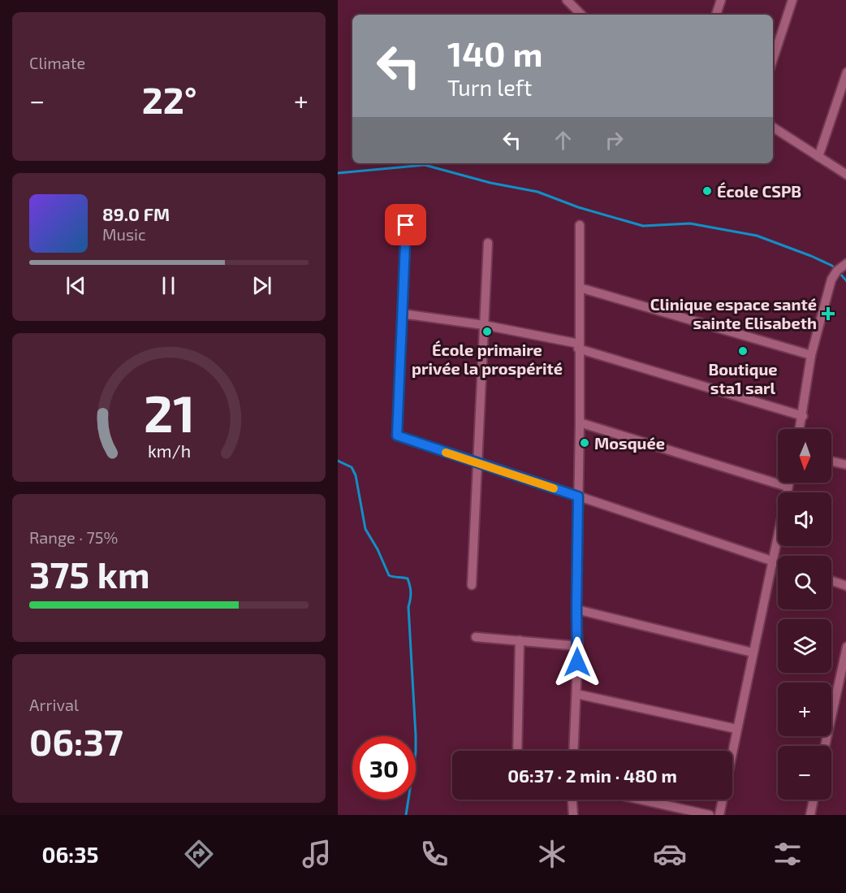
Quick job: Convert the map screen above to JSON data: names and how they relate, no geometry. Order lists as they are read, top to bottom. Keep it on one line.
{"places":{"other":["École CSPB","École primaire privée la prospérité","Boutique sta1 sarl","Mosquée"],"health":["Clinique espace santé sainte Elisabeth"]},"north":"bottom","page":{"tile":["Climate",["Range · 75%","375 km"],["Arrival","06:37"]],"turn":["140 m","Turn left"],"heat":["−","22°","+"],"song":["89.0 FM","Music"],"map_buttons":["+","−"],"limit":"30","trip":"06:37 · 2 min · 480 m","tabs":"06:35","gauge":["21","km/h"]}}
